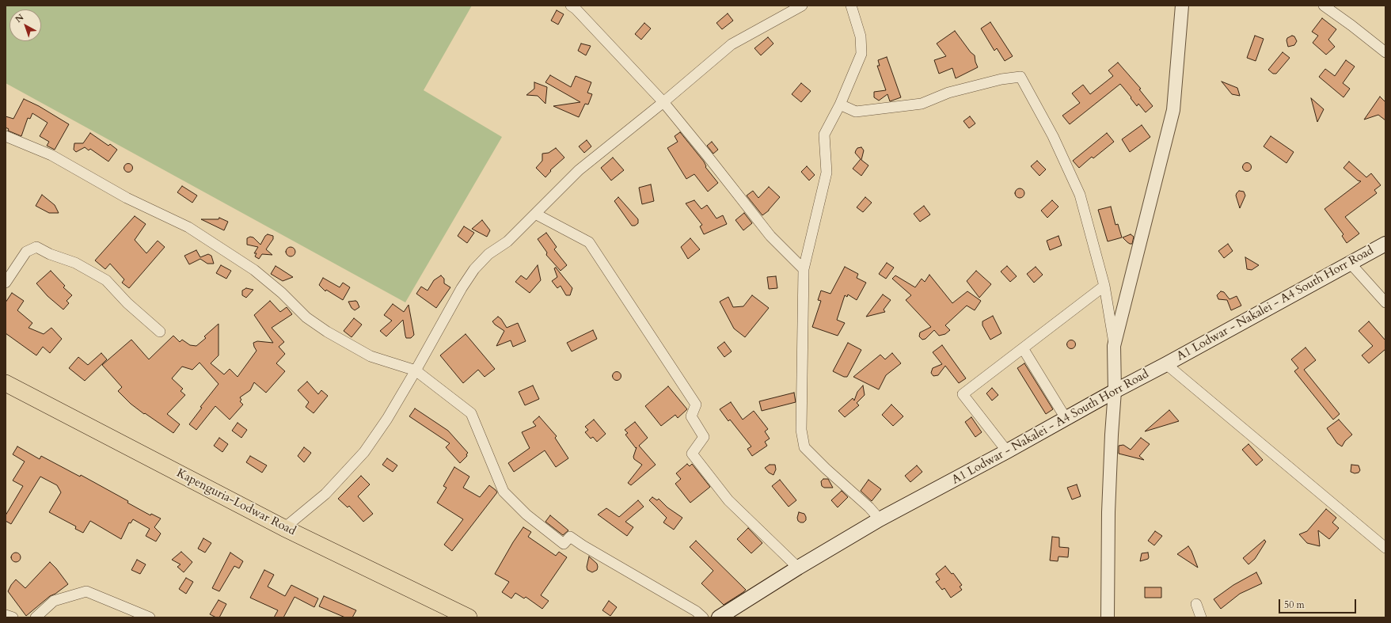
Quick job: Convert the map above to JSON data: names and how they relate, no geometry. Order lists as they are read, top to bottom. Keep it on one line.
{"streets":{"highway":["Kapenguria-Lodwar Road"],"main road":["A1 Lodwar - Nakalei - A4 South Horr Road"]},"scale_bar":"50 m","north":"top left"}
